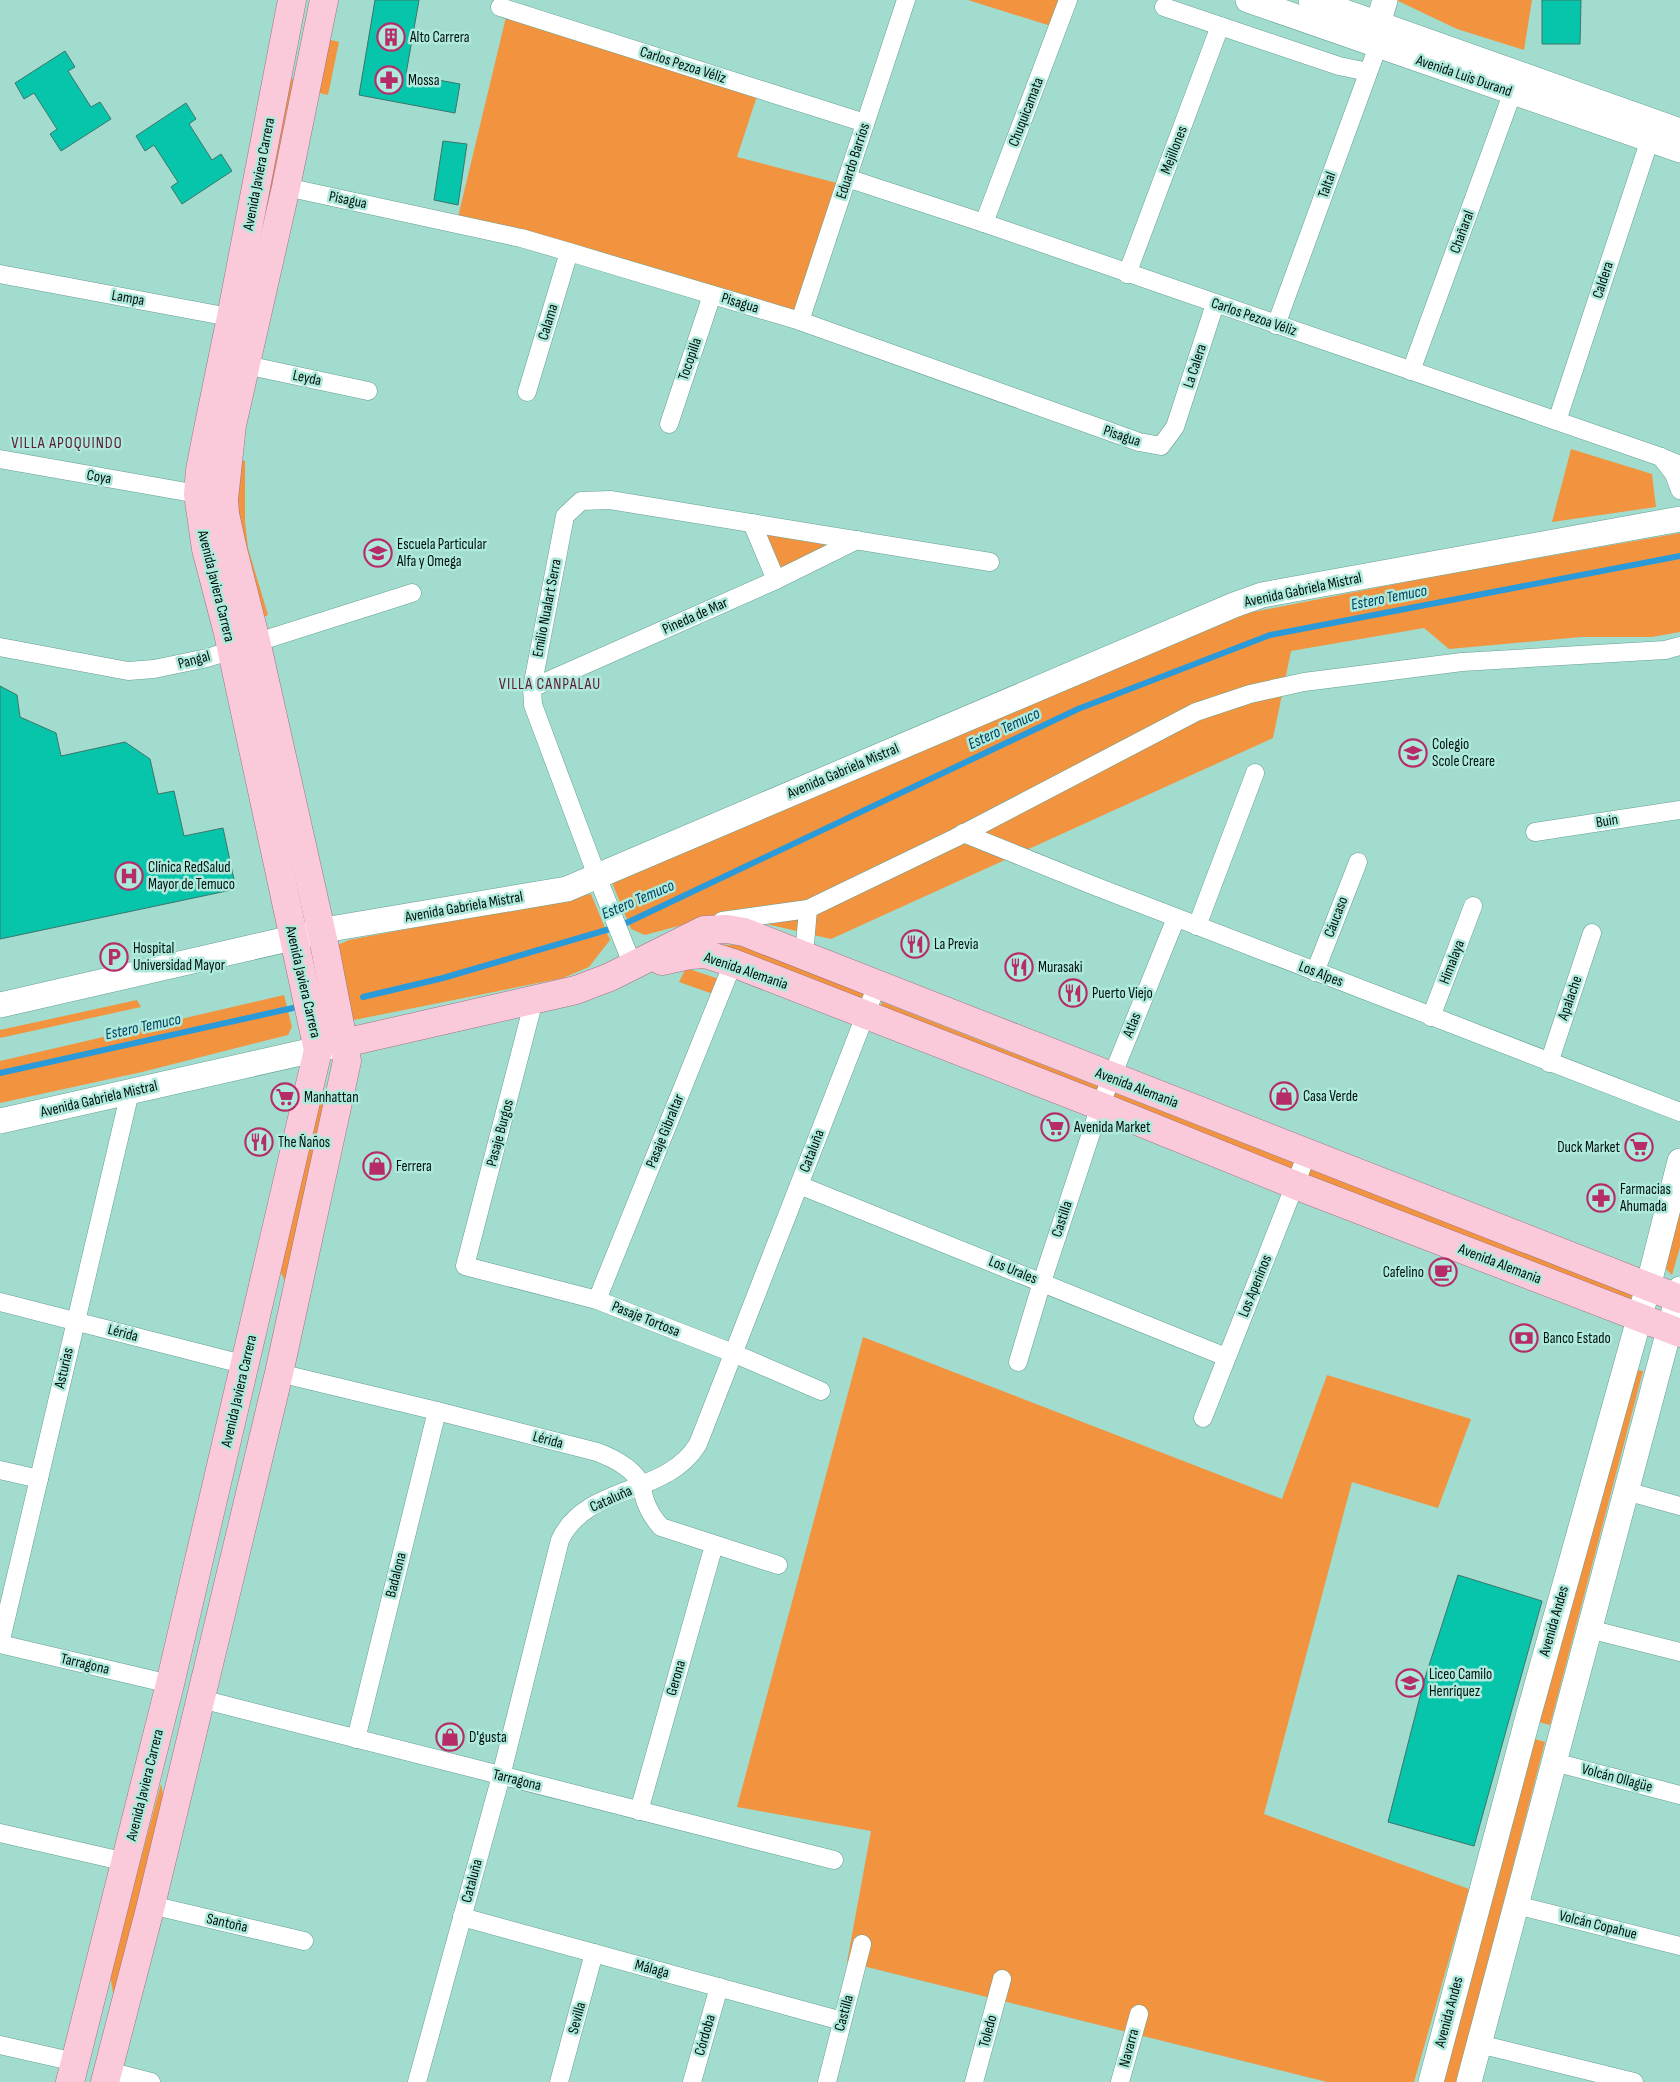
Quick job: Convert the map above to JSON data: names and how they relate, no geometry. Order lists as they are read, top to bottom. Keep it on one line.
{"streets":{"main road":["Avenida Javiera Carrera","Avenida Gabriela Mistral","Avenida Alemania"],"street":["Carlos Pezoa Véliz","Avenida Luis Durand","Chuquicamata","Mejillones","Eduardo Barrios","Taltal","Pisagua","Chañaral","Caldera","Lampa","Calama","Tocopilla","La Calera","Leyda","Coya","Emilio Nualart Serra","Pineda de Mar","Pangal","Buin","Cáucaso","Himalaya","Los Alpes","Apalache","Atlas","Pasaje Gibraltar","Pasaje Burgos","Cataluña","Castilla","Los Urales","Los Apeninos","Pasaje Tortosa","Lérida","Asturias","Badalona","Avenida Andes","Tarragona","Gerona","Volcán Ollagüe","Santoña","Volcán Copahue","Málaga","Sevilla","Toledo","Córdoba","Navarra"]},"crossings":[["Carlos Pezoa Véliz","Chuquicamata"],["Carlos Pezoa Véliz","Mejillones"],["Carlos Pezoa Véliz","Eduardo Barrios"],["Carlos Pezoa Véliz","Taltal"],["Carlos Pezoa Véliz","Chañaral"],["Carlos Pezoa Véliz","Caldera"],["Carlos Pezoa Véliz","La Calera"],["Avenida Luis Durand","Taltal"],["Avenida Luis Durand","Chañaral"],["Avenida Luis Durand","Caldera"],["Eduardo Barrios","Pisagua"],["Avenida Javiera Carrera","Pisagua"],["Avenida Javiera Carrera","Lampa"],["Avenida Javiera Carrera","Leyda"],["Avenida Javiera Carrera","Coya"],["Avenida Javiera Carrera","Avenida Gabriela Mistral"],["Avenida Javiera Carrera","Pangal"],["Avenida Javiera Carrera","Lérida"],["Avenida Javiera Carrera","Tarragona"],["Avenida Javiera Carrera","Santoña"],["Pisagua","Calama"],["Pisagua","Tocopilla"],["Pisagua","La Calera"],["Avenida Gabriela Mistral","Emilio Nualart Serra"],["Avenida Gabriela Mistral","Avenida Alemania"],["Avenida Gabriela Mistral","Pasaje Burgos"],["Avenida Gabriela Mistral","Asturias"],["Emilio Nualart Serra","Pineda de Mar"],["Emilio Nualart Serra","Avenida Alemania"],["Cáucaso","Los Alpes"],["Himalaya","Los Alpes"],["Avenida Alemania","Atlas"],["Avenida Alemania","Pasaje Gibraltar"],["Avenida Alemania","Cataluña"],["Avenida Alemania","Castilla"],["Avenida Alemania","Los Apeninos"],["Avenida Alemania","Avenida Andes"],["Los Alpes","Apalache"],["Los Alpes","Atlas"],["Atlas","Castilla"],["Pasaje Gibraltar","Pasaje Tortosa"],["Pasaje Burgos","Pasaje Tortosa"],["Cataluña","Los Urales"],["Cataluña","Pasaje Tortosa"],["Cataluña","Lérida"],["Cataluña","Tarragona"],["Cataluña","Málaga"],["Castilla","Los Urales"],["Castilla","Málaga"],["Los Urales","Los Apeninos"],["Lérida","Asturias"],["Lérida","Badalona"],["Lérida","Gerona"],["Asturias","Tarragona"],["Badalona","Tarragona"],["Tarragona","Gerona"],["Málaga","Sevilla"],["Málaga","Córdoba"]],"districts":["VILLA APOQUINDO","VILLA CANPALAU"],"water":["Estero Temuco"],"places":{"building":["Alto Carrera"],"pharmacy":["Mossa","Farmacias Ahumada"],"school or university":["Escuela Particular Alfa y Omega","Colegio Scole Creare","Liceo Camilo Henríquez"],"hospital":["Clínica RedSalud Mayor de Temuco"],"restaurant":["La Previa","Murasaki","Puerto Viejo","The Ñaños"],"parking":["Hospital Universidad Mayor"],"shop":["Casa Verde","Ferrera","D'gusta"],"supermarket":["Manhattan","Avenida Market","Duck Market"],"cafe":["Cafelino"],"bank":["Banco Estado"]}}
